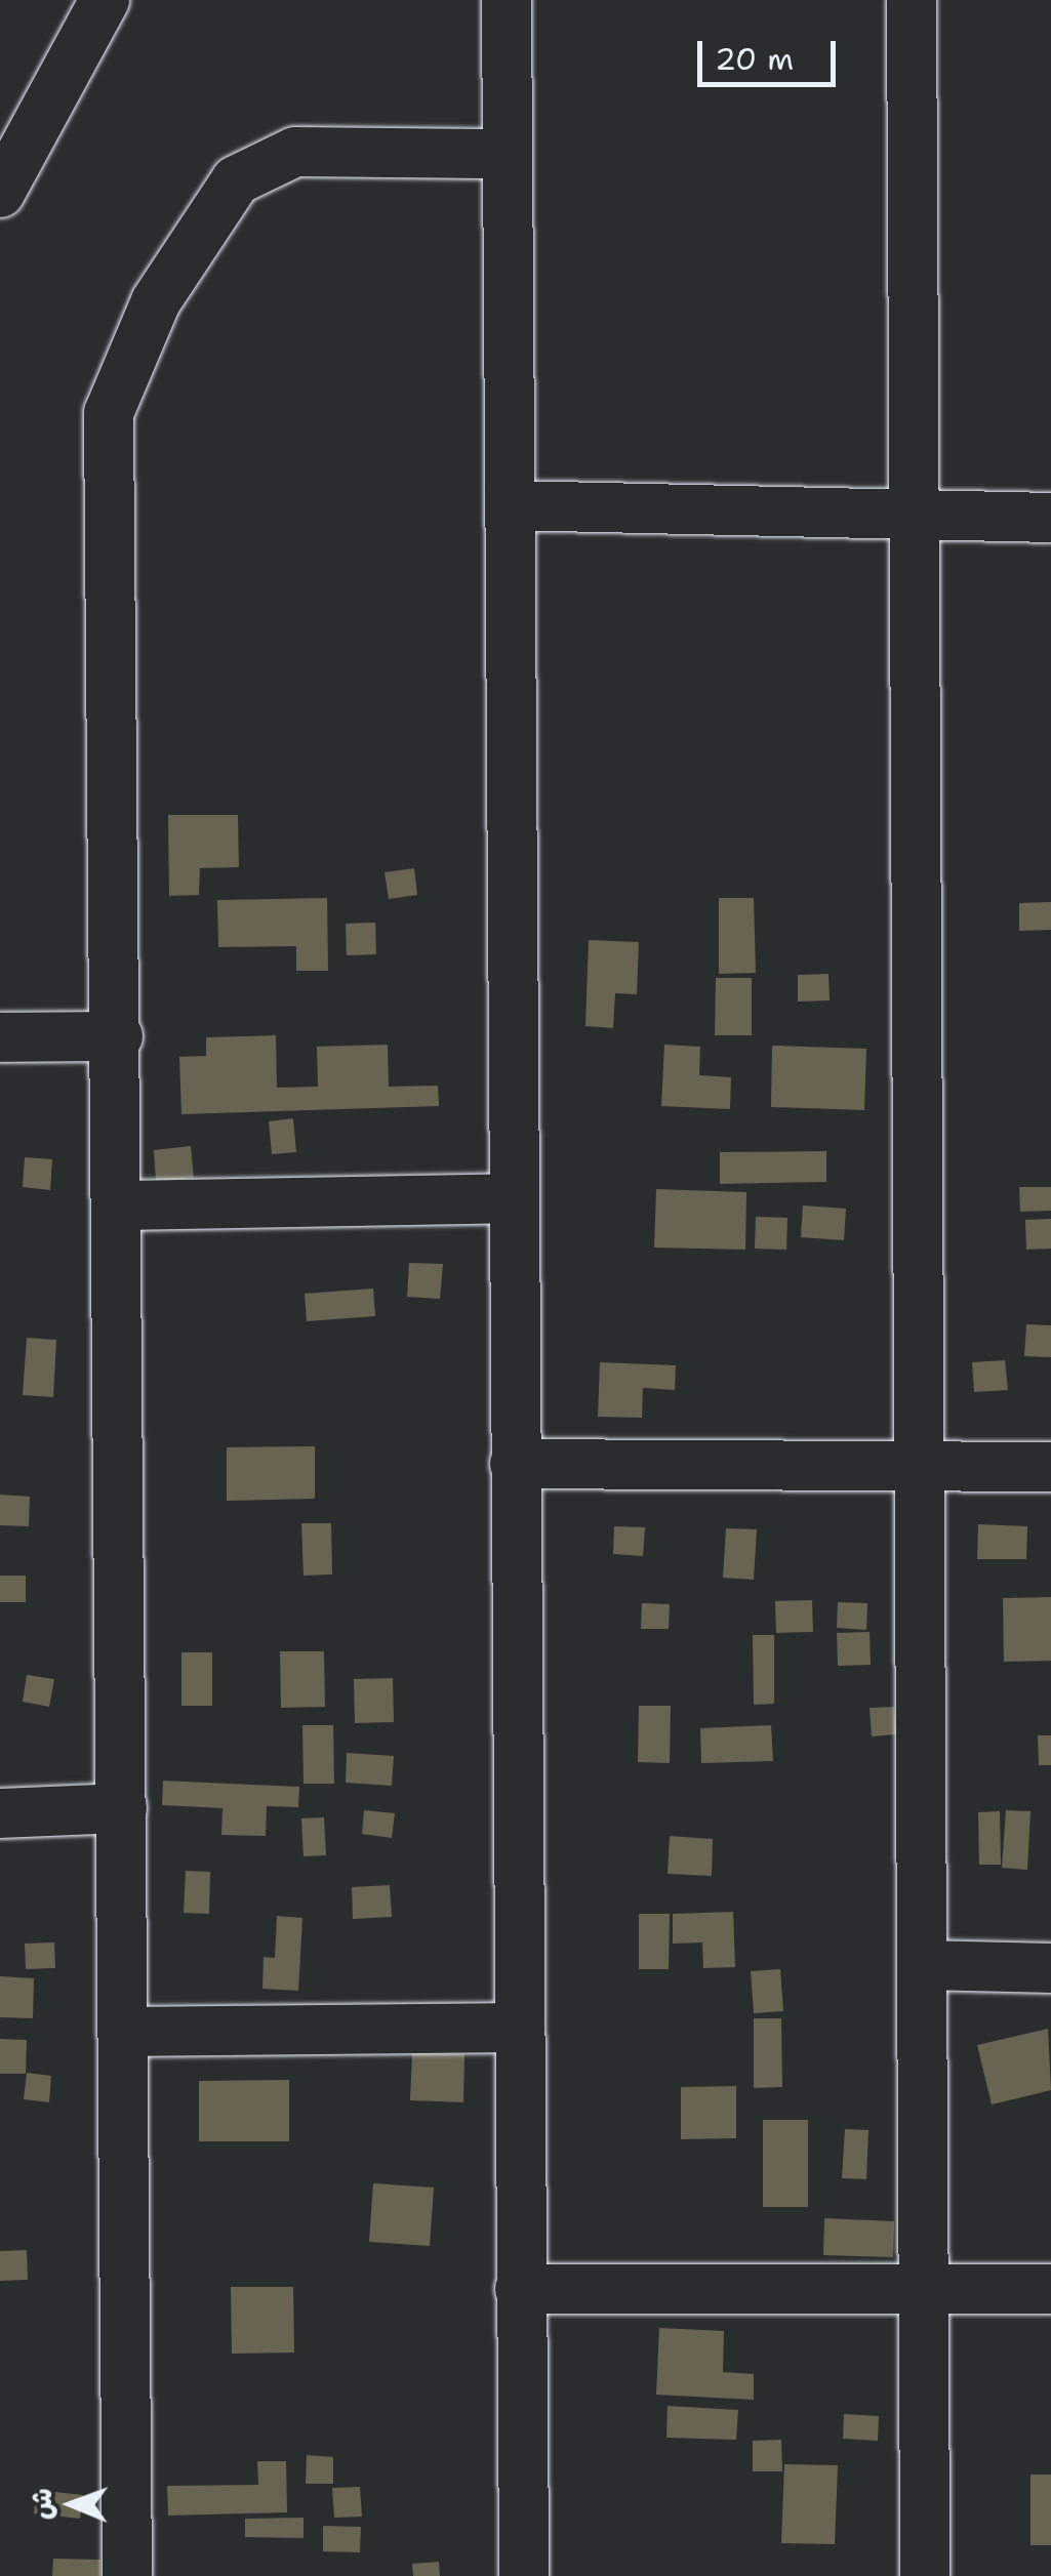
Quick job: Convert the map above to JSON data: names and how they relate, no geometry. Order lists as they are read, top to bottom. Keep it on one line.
{"scale_bar":"20 m","north":"left"}
